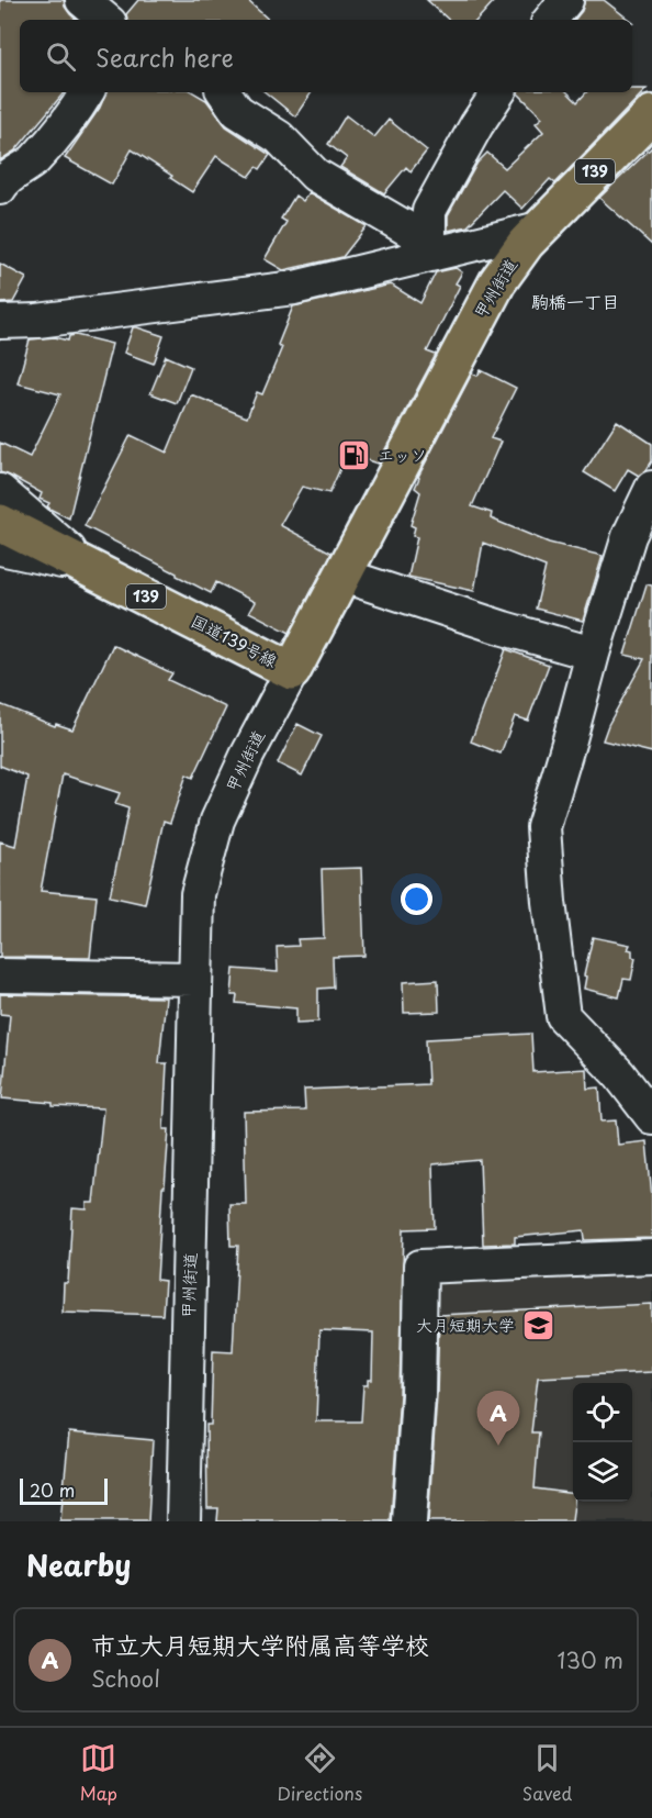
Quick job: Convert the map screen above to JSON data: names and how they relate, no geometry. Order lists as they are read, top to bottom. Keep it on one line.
{"streets":{"highway":["139","甲州街道","国道139号線"]},"crossings":[["甲州街道","国道139号線"]],"districts":["駒橋一丁目"],"places":{"fuel station":["エッソ"],"school or university":["大月短期大学"]},"scale_bar":"20 m","page":{"search":"Search here","pins":"A","scale":"20 m","heading":"Nearby","list":[{"mark":"A","name":"市立大月短期大学附属高等学校","note":"School","value":"130 m"}],"nav":["Map","Directions","Saved"]}}
